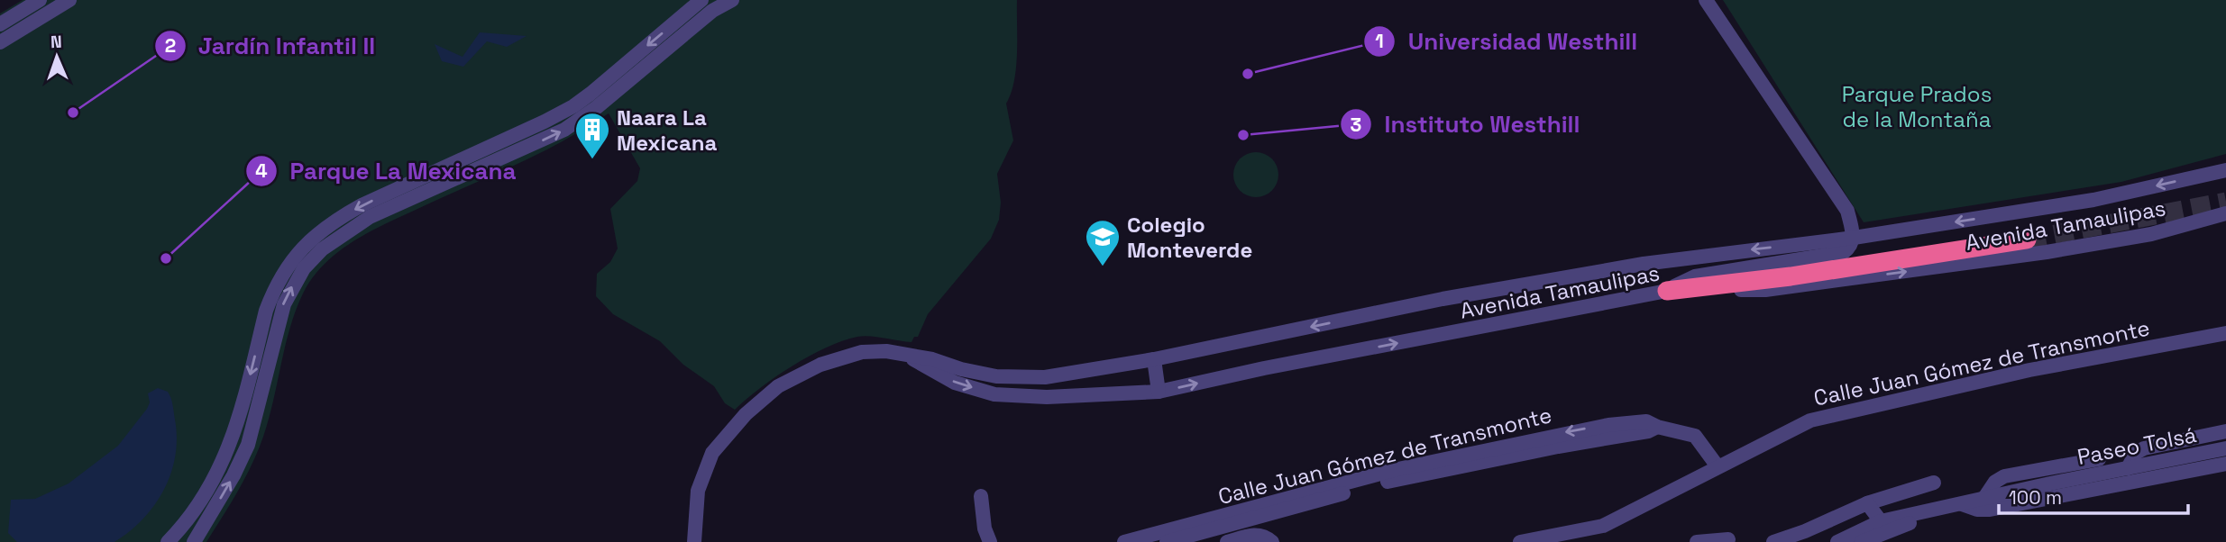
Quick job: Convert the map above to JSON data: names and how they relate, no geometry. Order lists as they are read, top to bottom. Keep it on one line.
{"streets":{"street":["Avenida Tamaulipas","Calle Juan Gómez de Transmonte","Paseo Tolsá"]},"parks":["Parque Prados de la Montaña"],"places":{"other":["Universidad Westhill","Jardín Infantil II","Instituto Westhill","Parque La Mexicana"],"building":["Naara La Mexicana"],"school or university":["Colegio Monteverde"]},"scale_bar":"100 m","north":"top"}
